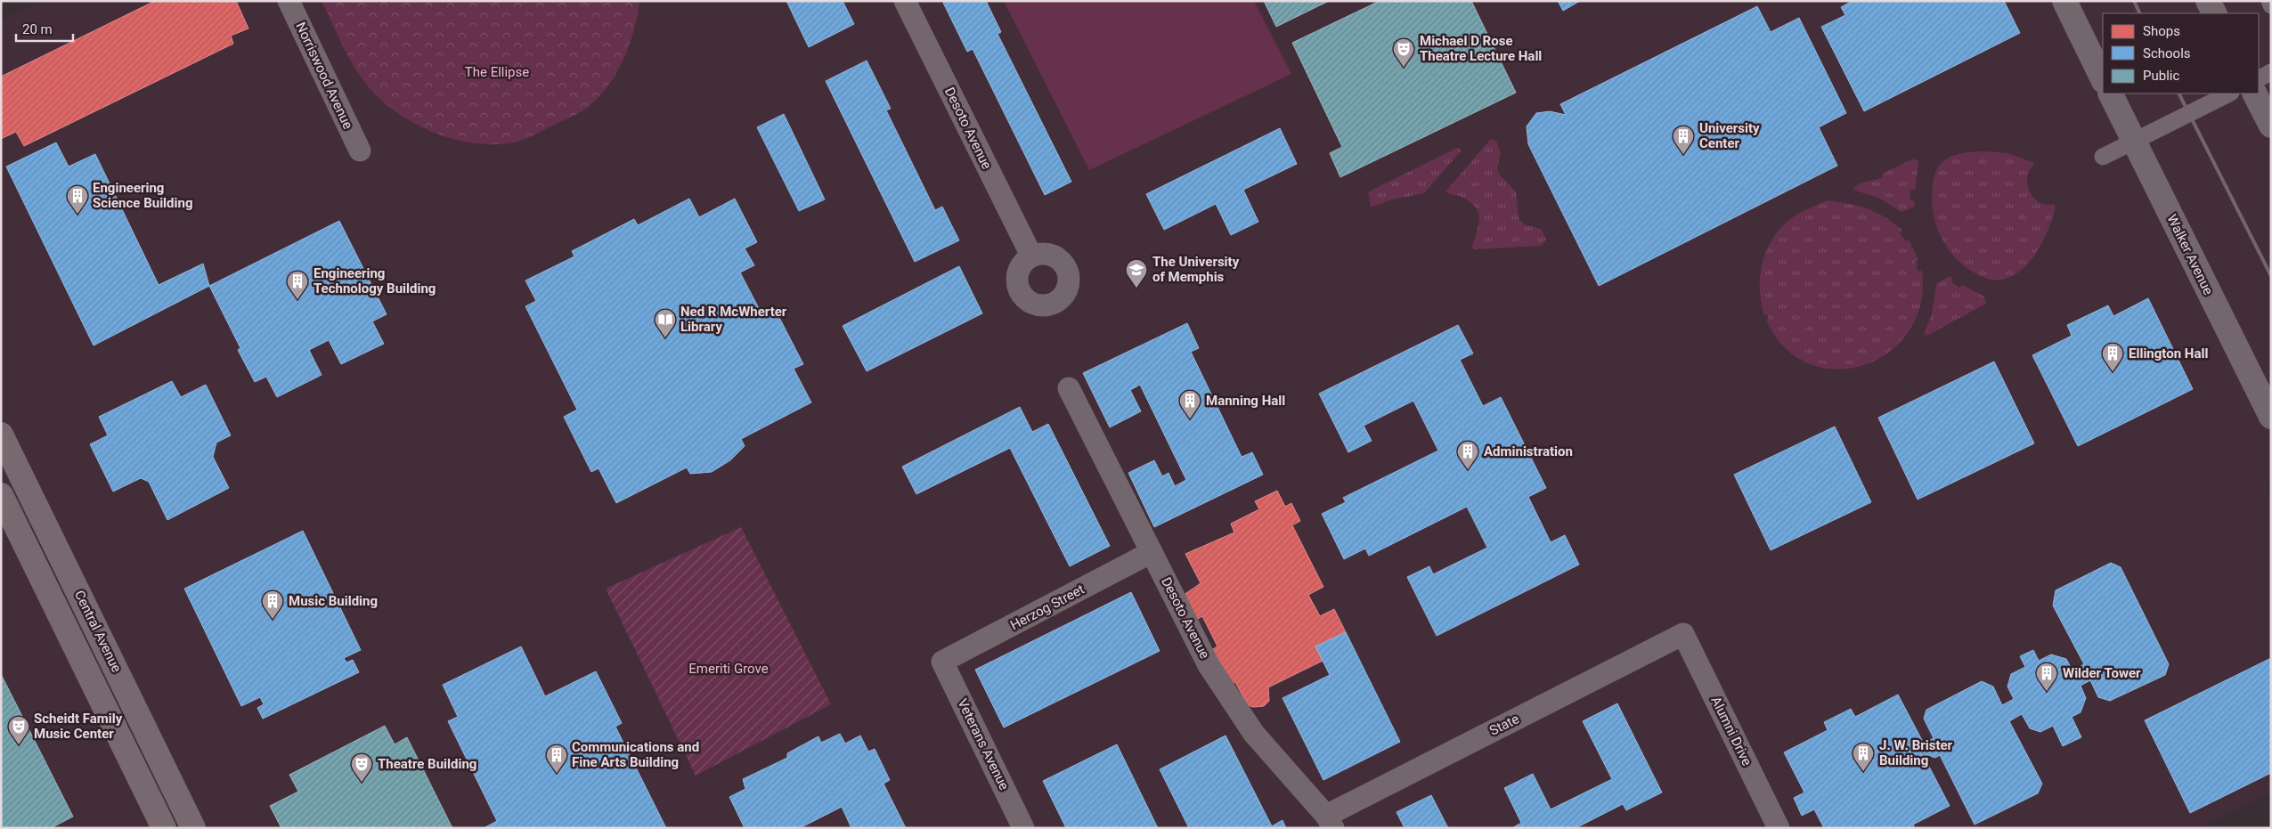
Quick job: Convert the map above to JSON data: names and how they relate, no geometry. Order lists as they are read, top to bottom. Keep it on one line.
{"streets":{"main road":["Central Avenue"],"street":["Norriswood Avenue","Desoto Avenue","Walker Avenue","Herzog Street","State","Alumni Drive","Veterans Avenue"]},"crossings":[["Desoto Avenue","Herzog Street"],["Desoto Avenue","State"],["Herzog Street","Veterans Avenue"],["State","Alumni Drive"]],"parks":["The Ellipse","Emeriti Grove"],"places":{"theatre":["Michael D Rose Theatre Lecture Hall","Scheidt Family Music Center","Theatre Building"],"building":["University Center","Engineering Science Building","Engineering Technology Building","Ellington Hall","Manning Hall","Administration","Music Building","Wilder Tower","J. W. Brister Building","Communications and Fine Arts Building"],"school or university":["The University of Memphis"],"library":["Ned R McWherter Library"]},"legend":["Shops","Schools","Public"],"scale_bar":"20 m"}
